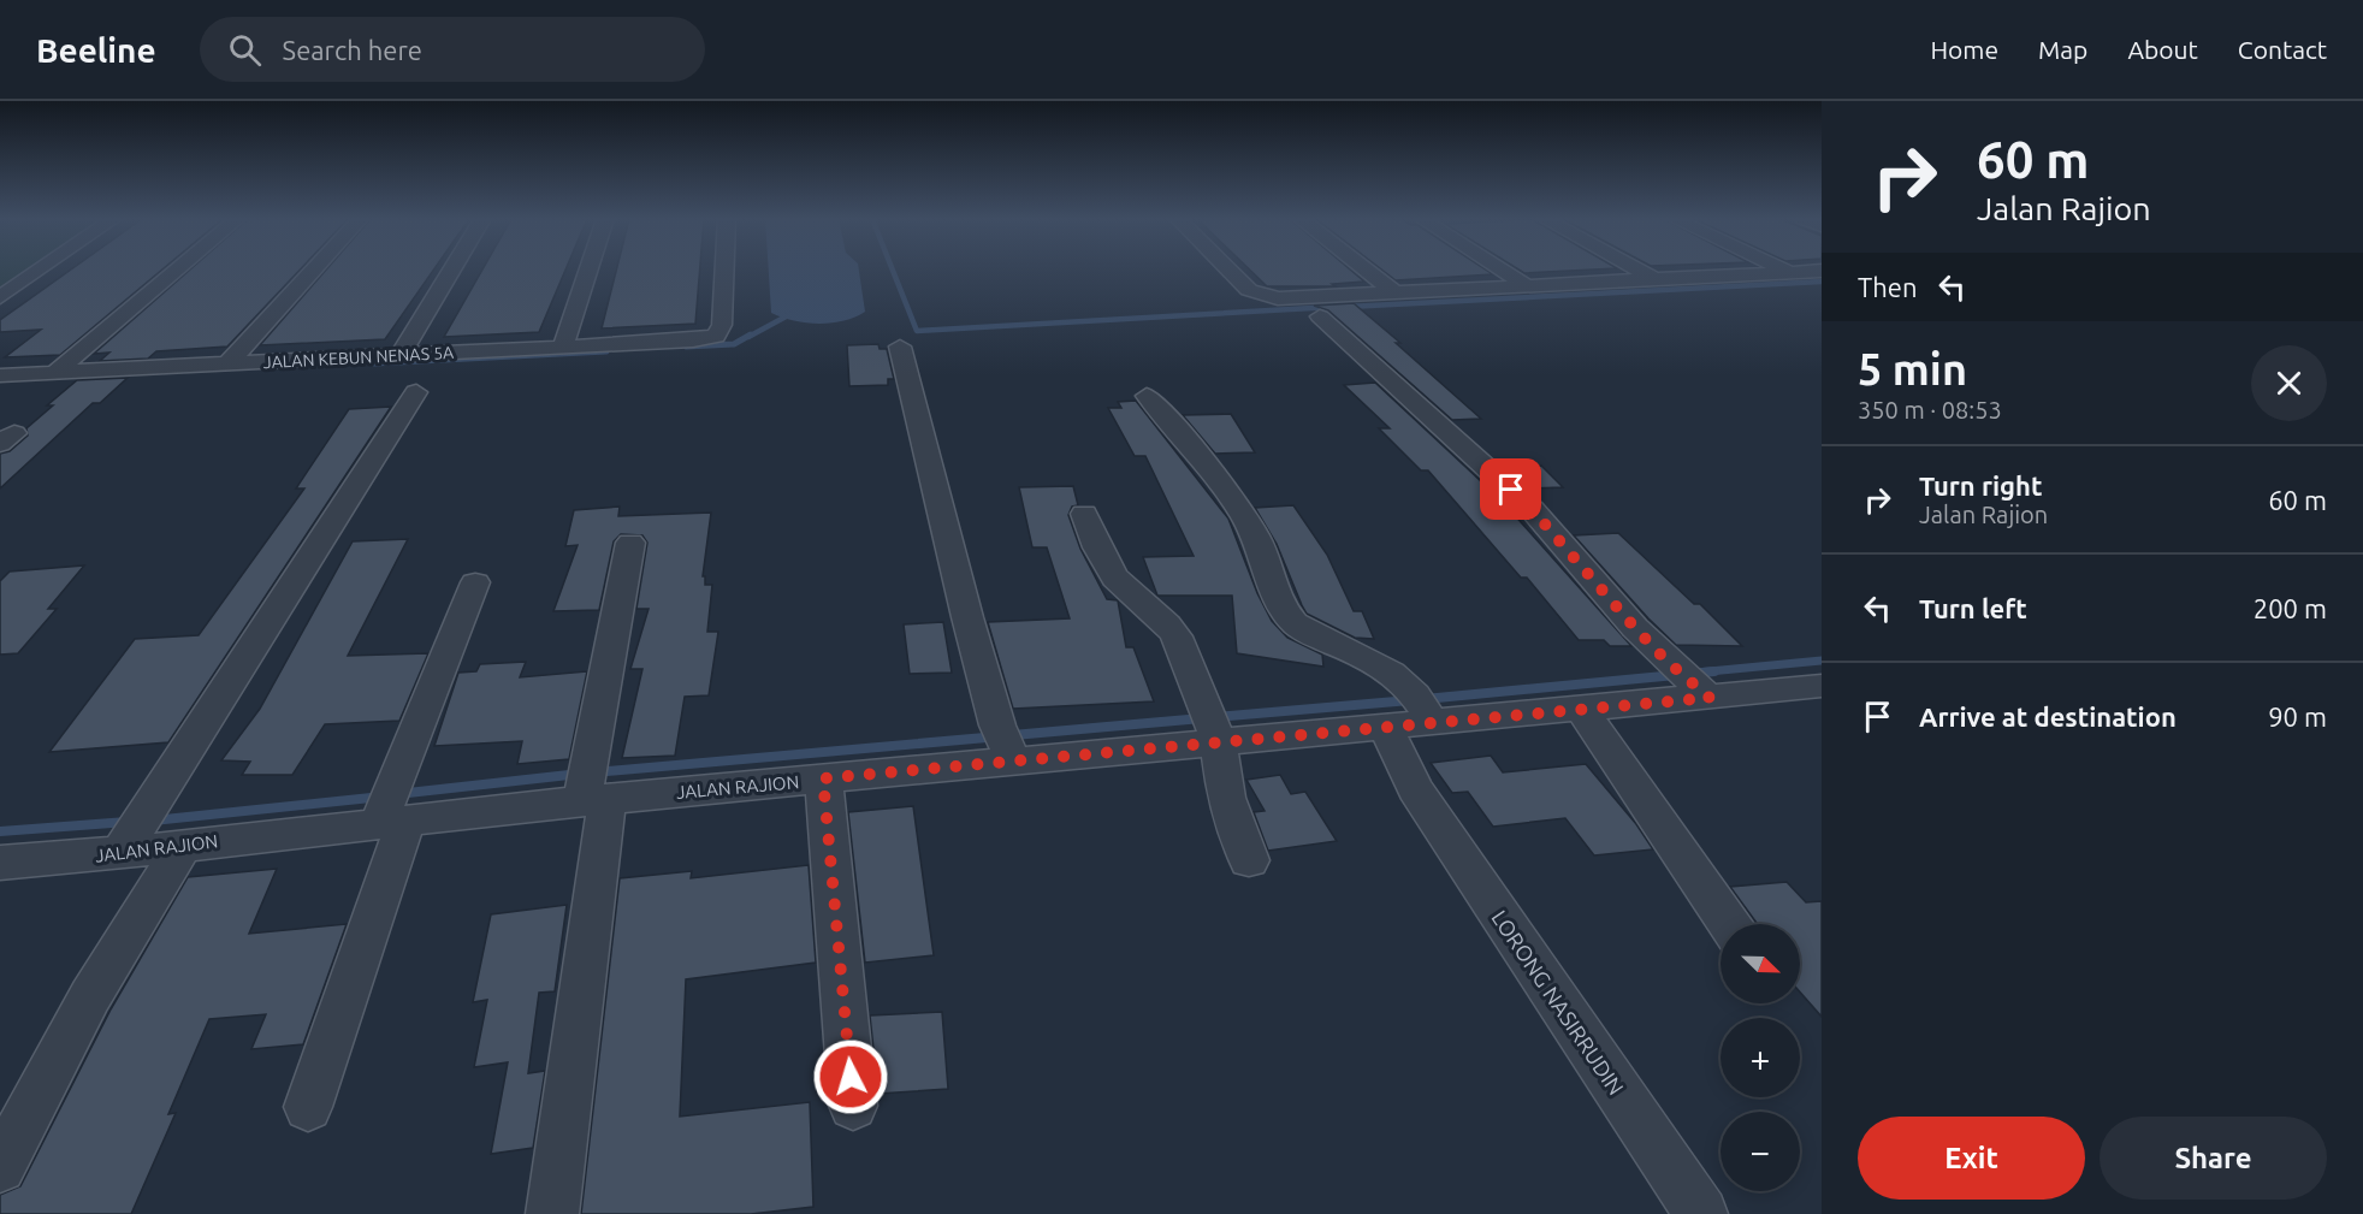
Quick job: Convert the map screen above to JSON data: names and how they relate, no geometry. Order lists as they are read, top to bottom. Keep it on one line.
{"streets":{"street":["JALAN KEBUN NENAS 5A","JALAN RAJION","LORONG NASIRRUDIN"]},"crossings":[["JALAN RAJION","LORONG NASIRRUDIN"]],"north":"bottom right","page":{"header":"Beeline","search":"Search here","nav":["Home","Map","About","Contact"],"turn":["60 m","Jalan Rajion"],"then":"Then","heading":["5 min","350 m · 08:53"],"list":[{"name":"Turn right","note":"Jalan Rajion","value":"60 m"},{"name":"Turn left","value":"200 m"},{"name":"Arrive at destination","value":"90 m"}],"map_buttons":["+","−"],"buttons":["Exit","Share"]}}
